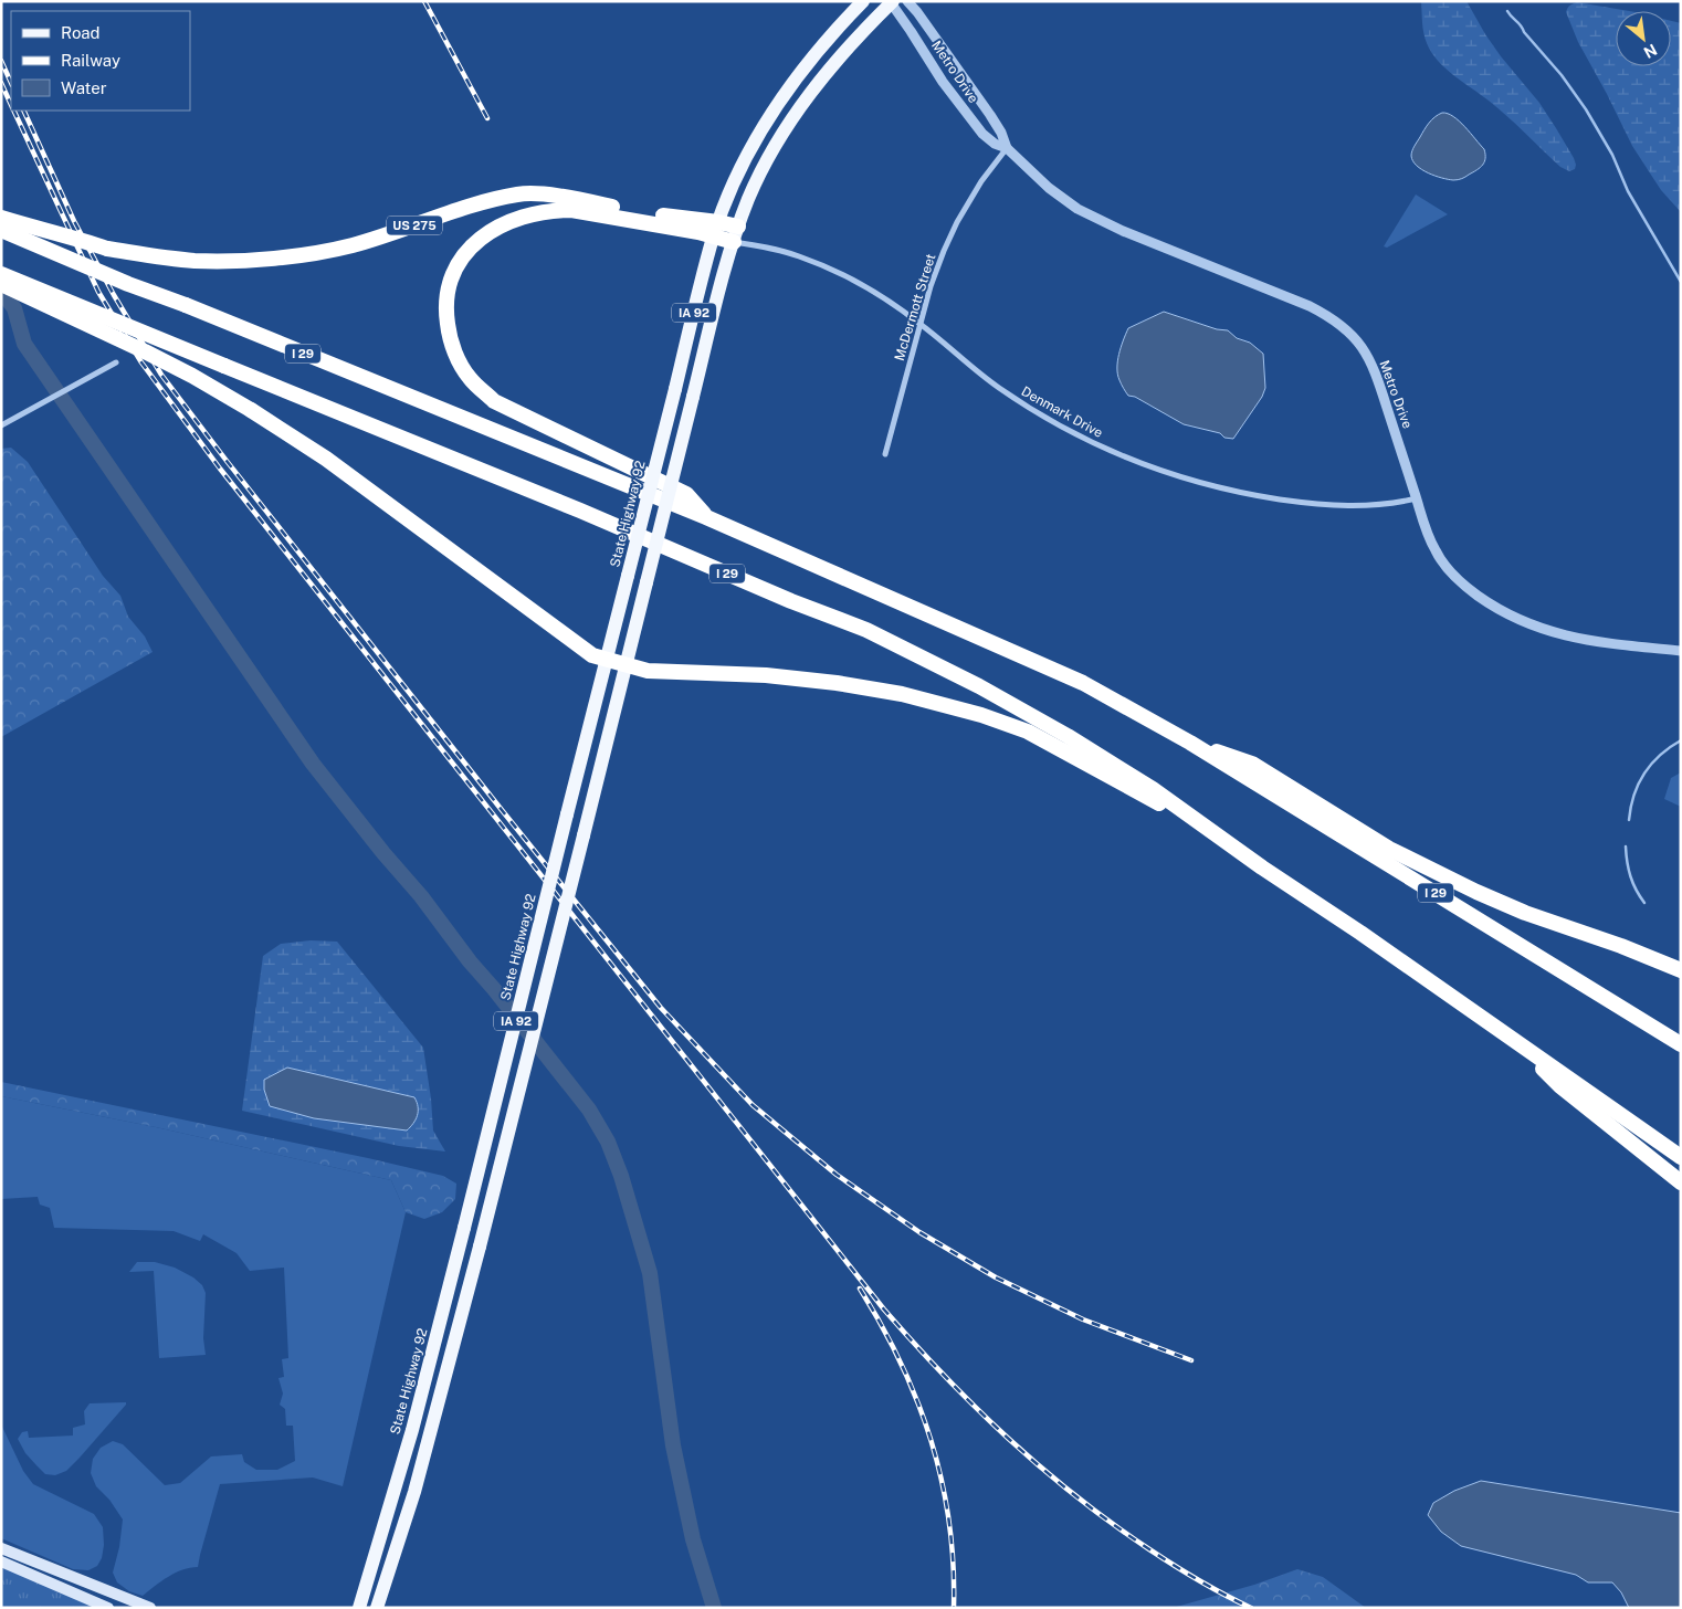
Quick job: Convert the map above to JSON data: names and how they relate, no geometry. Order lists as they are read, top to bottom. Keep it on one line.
{"streets":{"highway":["US 275","I 29"],"main road":["IA 92","State Highway 92"],"street":["Metro Drive","McDermott Street","Denmark Drive"]},"crossings":[["Metro Drive","McDermott Street"],["Metro Drive","Denmark Drive"],["US 275","IA 92"],["McDermott Street","Denmark Drive"],["IA 92","State Highway 92"]],"legend":["Road","Railway","Water"],"north":"bottom right"}
